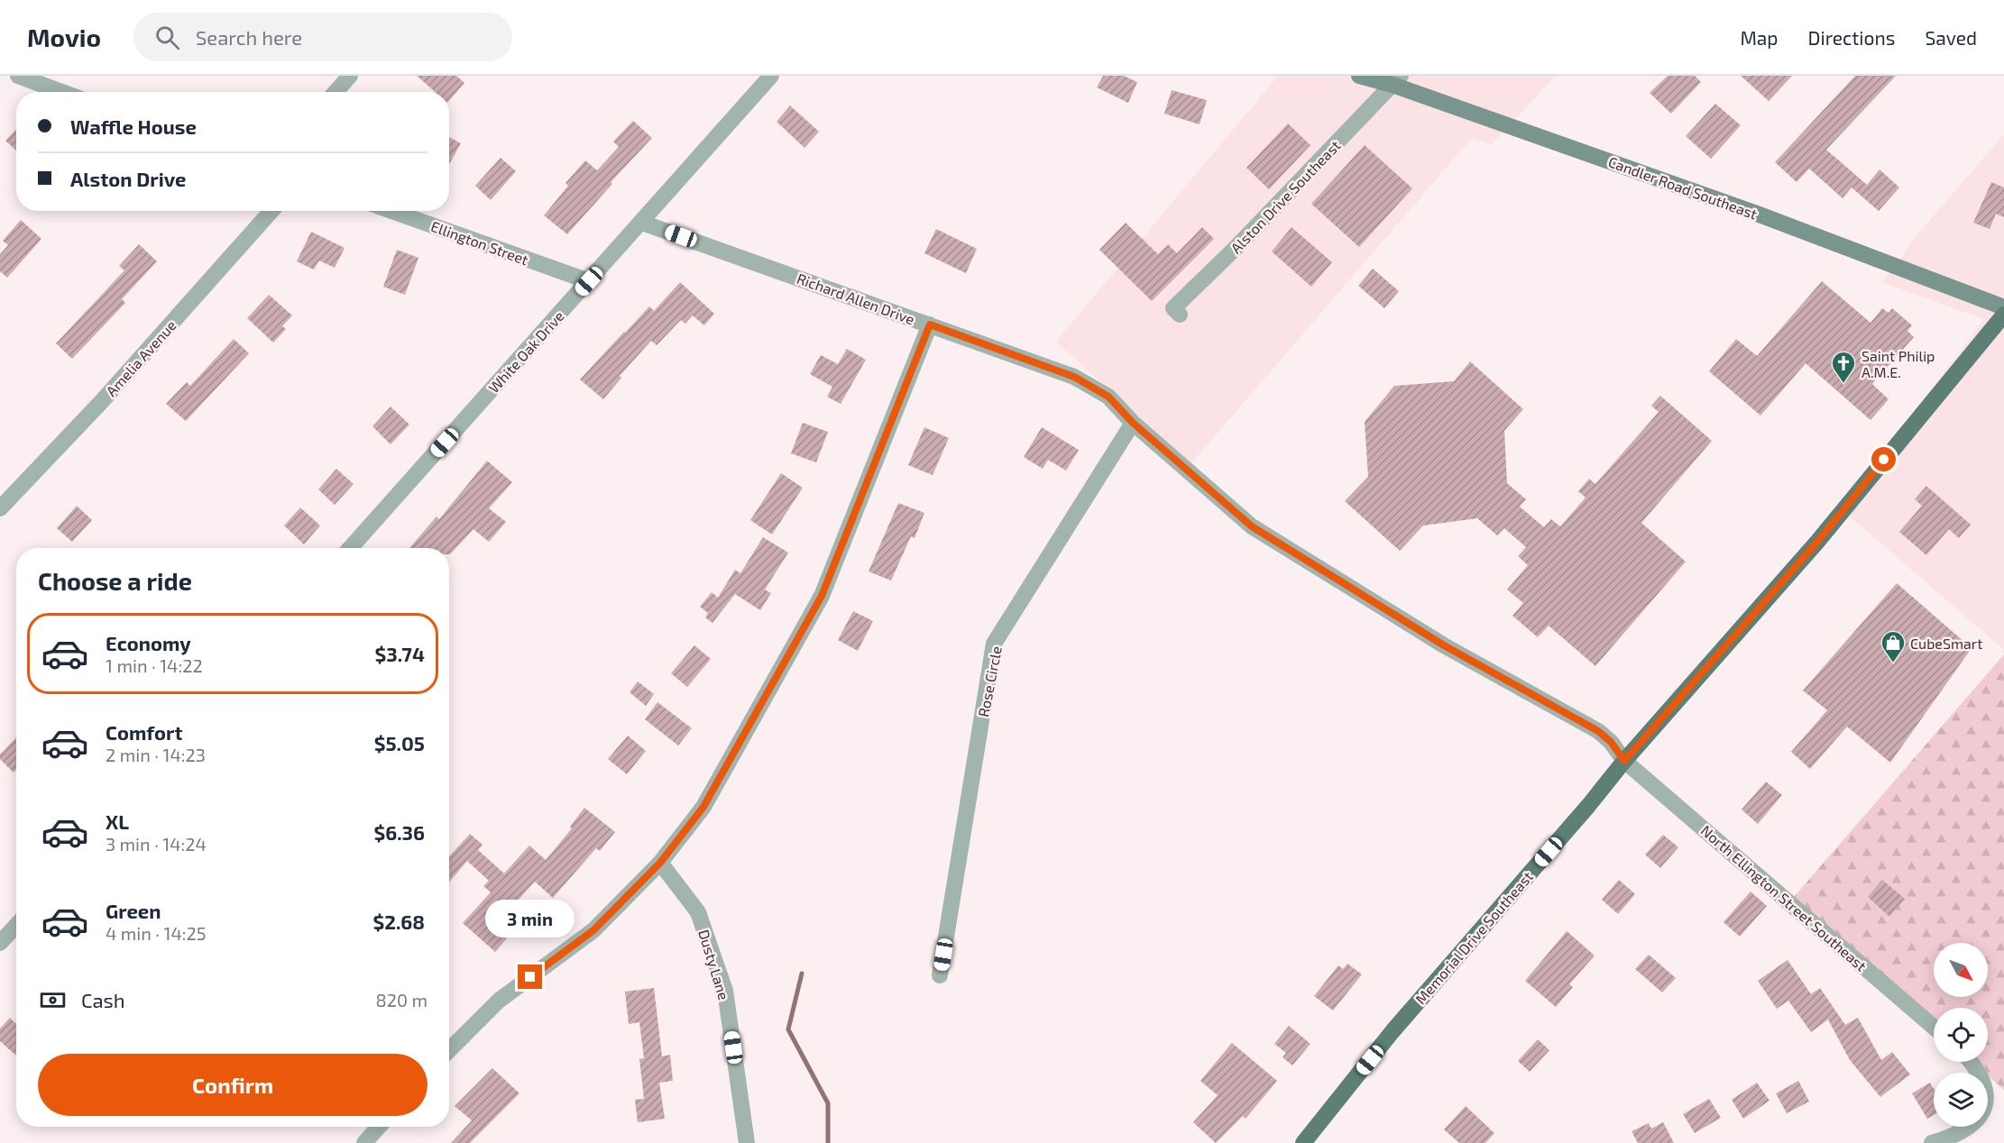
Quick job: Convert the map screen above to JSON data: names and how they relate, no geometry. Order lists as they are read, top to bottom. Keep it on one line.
{"streets":{"main road":["Candler Road Southeast","Memorial Drive Southeast"],"street":["Alston Drive Southeast","Ellington Street","Richard Allen Drive","White Oak Drive","Amelia Avenue","Rose Circle","North Ellington Street Southeast","Dusty Lane"]},"crossings":[["Candler Road Southeast","Alston Drive Southeast"],["Ellington Street","White Oak Drive"],["Richard Allen Drive","White Oak Drive"],["Richard Allen Drive","Rose Circle"],["Richard Allen Drive","North Ellington Street Southeast"],["Richard Allen Drive","Memorial Drive Southeast"],["North Ellington Street Southeast","Memorial Drive Southeast"]],"places":{"church":["Saint Philip A.M.E."],"shop":["CubeSmart"]},"north":"bottom right","page":{"header":"Movio","search":"Search here","nav":["Map","Directions","Saved"],"banner":["Waffle House","Alston Drive"],"heading":"Choose a ride","list":[{"name":"Economy","note":"1 min · 14:22","value":"$3.74"},{"name":"Comfort","note":"2 min · 14:23","value":"$5.05"},{"name":"XL","note":"3 min · 14:24","value":"$6.36"},{"name":"Green","note":"4 min · 14:25","value":"$2.68"}],"bubble":"3 min","pay":["Cash","820 m"],"buttons":"Confirm"}}
